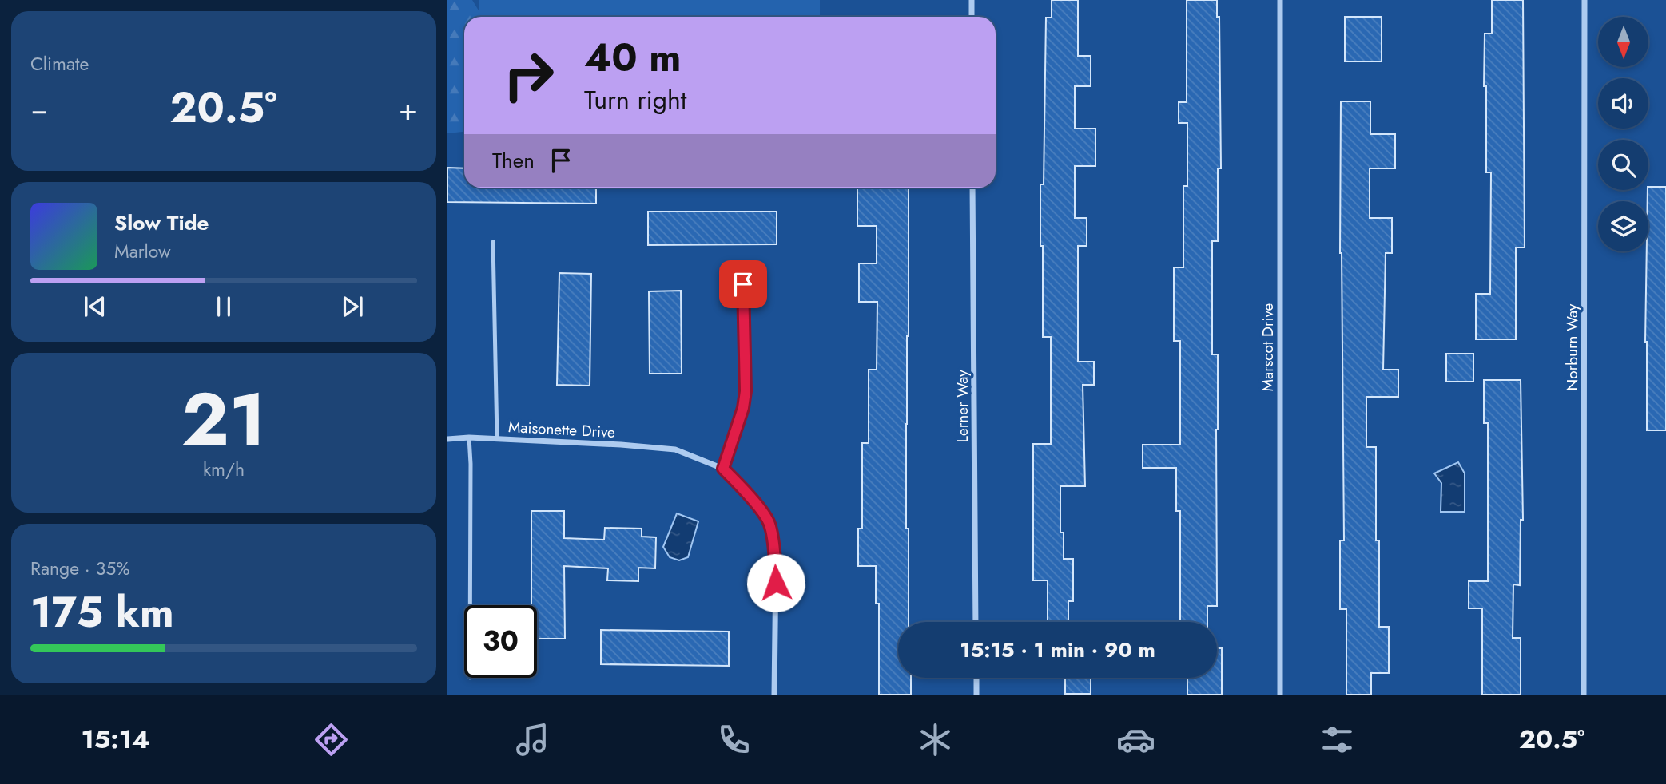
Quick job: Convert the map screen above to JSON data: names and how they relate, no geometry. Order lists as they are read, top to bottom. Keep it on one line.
{"streets":{"street":["Marscot Drive","Norburn Way","Lerner Way","Maisonette Drive"]},"north":"bottom","page":{"tile":["Climate",["21","km/h"],["Range · 35%","175 km"]],"turn":["40 m","Turn right"],"heat":["−","20.5°","+"],"then":"Then","song":["Slow Tide","Marlow"],"limit":"30","trip":"15:15 · 1 min · 90 m","tabs":["15:14","20.5°"]}}
